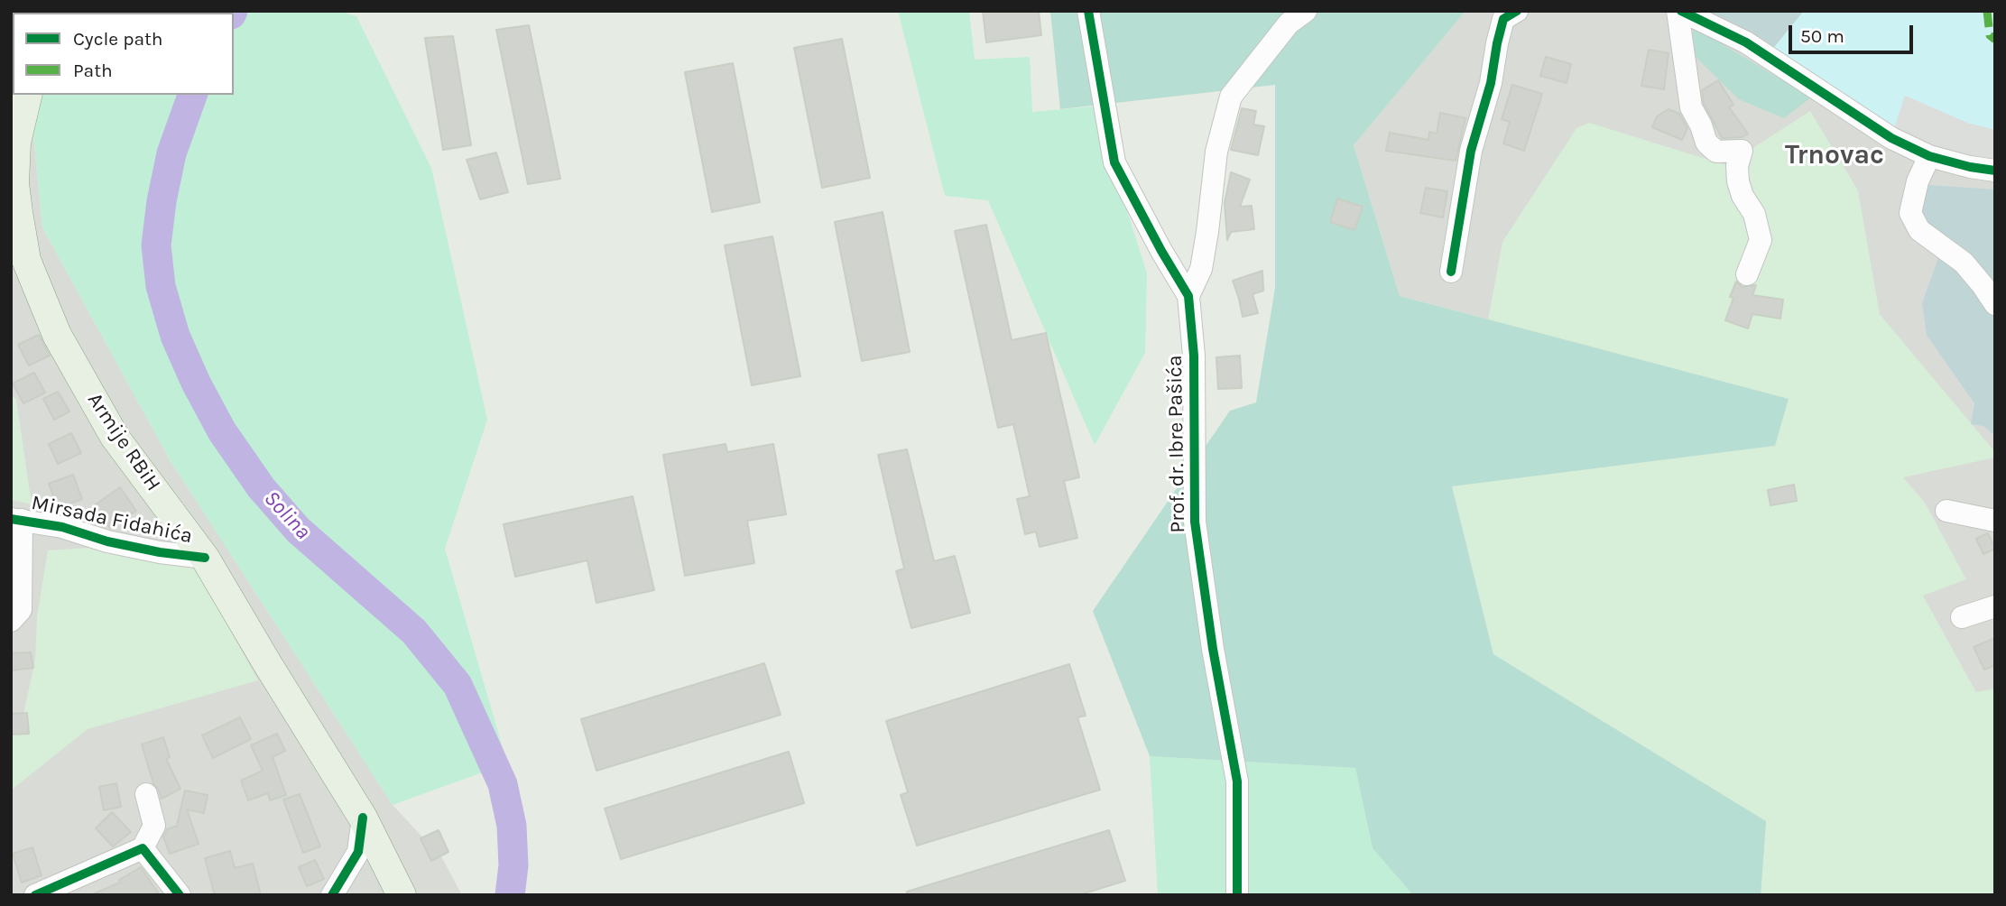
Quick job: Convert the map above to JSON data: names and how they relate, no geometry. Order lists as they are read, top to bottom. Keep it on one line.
{"streets":{"main road":["Armije RBiH"],"street":["Prof. dr. Ibre Pašića","Mirsada Fidahića"]},"crossings":[["Armije RBiH","Mirsada Fidahića"]],"districts":["Trnovac"],"water":["Solina"],"legend":["Cycle path","Path"],"scale_bar":"50 m"}
